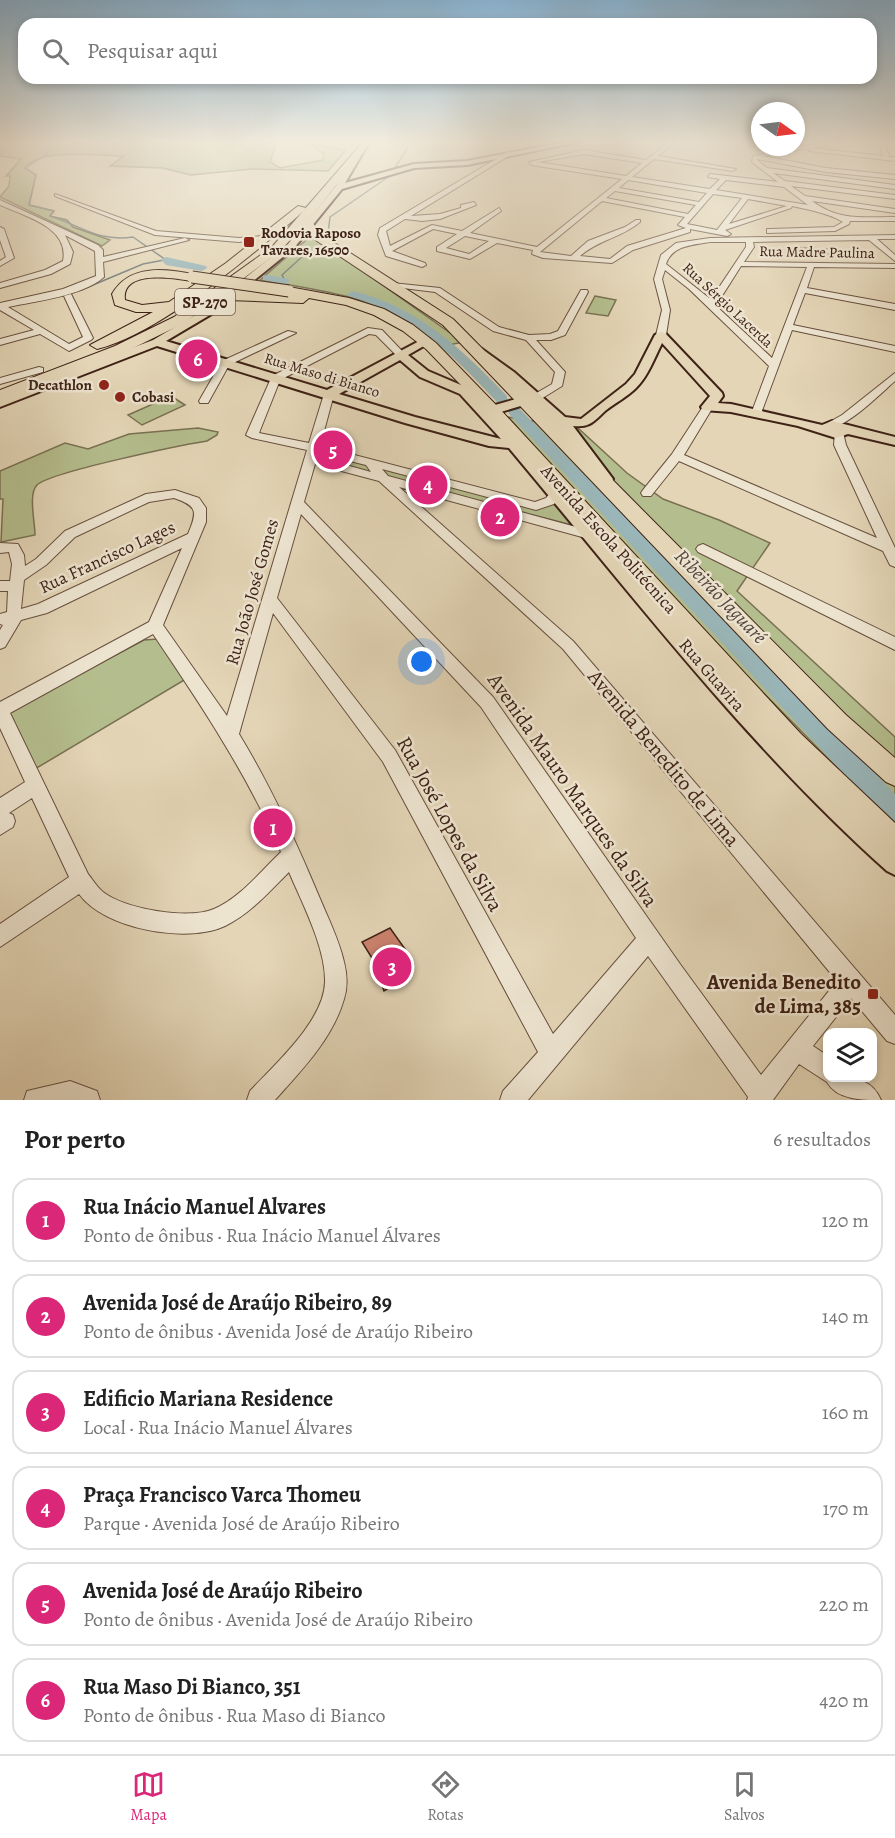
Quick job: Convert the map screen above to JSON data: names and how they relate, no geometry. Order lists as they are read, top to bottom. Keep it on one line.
{"streets":{"highway":["SP-270","Avenida Escola Politécnica"],"main road":["Rua Maso di Bianco","Rua Guavira"],"street":["Rua Madre Paulina","Rua Sérgio Lacerda","Rua Francisco Lages","Rua João José Gomes","Avenida Benedito de Lima","Avenida Mauro Marques da Silva","Rua José Lopes da Silva"]},"crossings":[["Rua Maso di Bianco","Rua João José Gomes"],["Rua Maso di Bianco","Rua Guavira"],["Avenida Escola Politécnica","Rua Guavira"],["Rua João José Gomes","Avenida Mauro Marques da Silva"],["Rua João José Gomes","Rua José Lopes da Silva"]],"water":["Ribeirão Jaguaré"],"places":{"transit":["Rodovia Raposo Tavares, 16500","Avenida Benedito de Lima, 385"],"other":["Decathlon","Cobasi"]},"north":"right","page":{"search":"Pesquisar aqui","pins":["6","5","4","2","1","3"],"heading":["Por perto","6 resultados"],"list":[{"mark":"1","name":"Rua Inácio Manuel Alvares","note":"Ponto de ônibus · Rua Inácio Manuel Álvares","value":"120 m"},{"mark":"2","name":"Avenida José de Araújo Ribeiro, 89","note":"Ponto de ônibus · Avenida José de Araújo Ribeiro","value":"140 m"},{"mark":"3","name":"Edificio Mariana Residence","note":"Local · Rua Inácio Manuel Álvares","value":"160 m"},{"mark":"4","name":"Praça Francisco Varca Thomeu","note":"Parque · Avenida José de Araújo Ribeiro","value":"170 m"},{"mark":"5","name":"Avenida José de Araújo Ribeiro","note":"Ponto de ônibus · Avenida José de Araújo Ribeiro","value":"220 m"},{"mark":"6","name":"Rua Maso Di Bianco, 351","note":"Ponto de ônibus · Rua Maso di Bianco","value":"420 m"}],"nav":["Mapa","Rotas","Salvos"]}}
